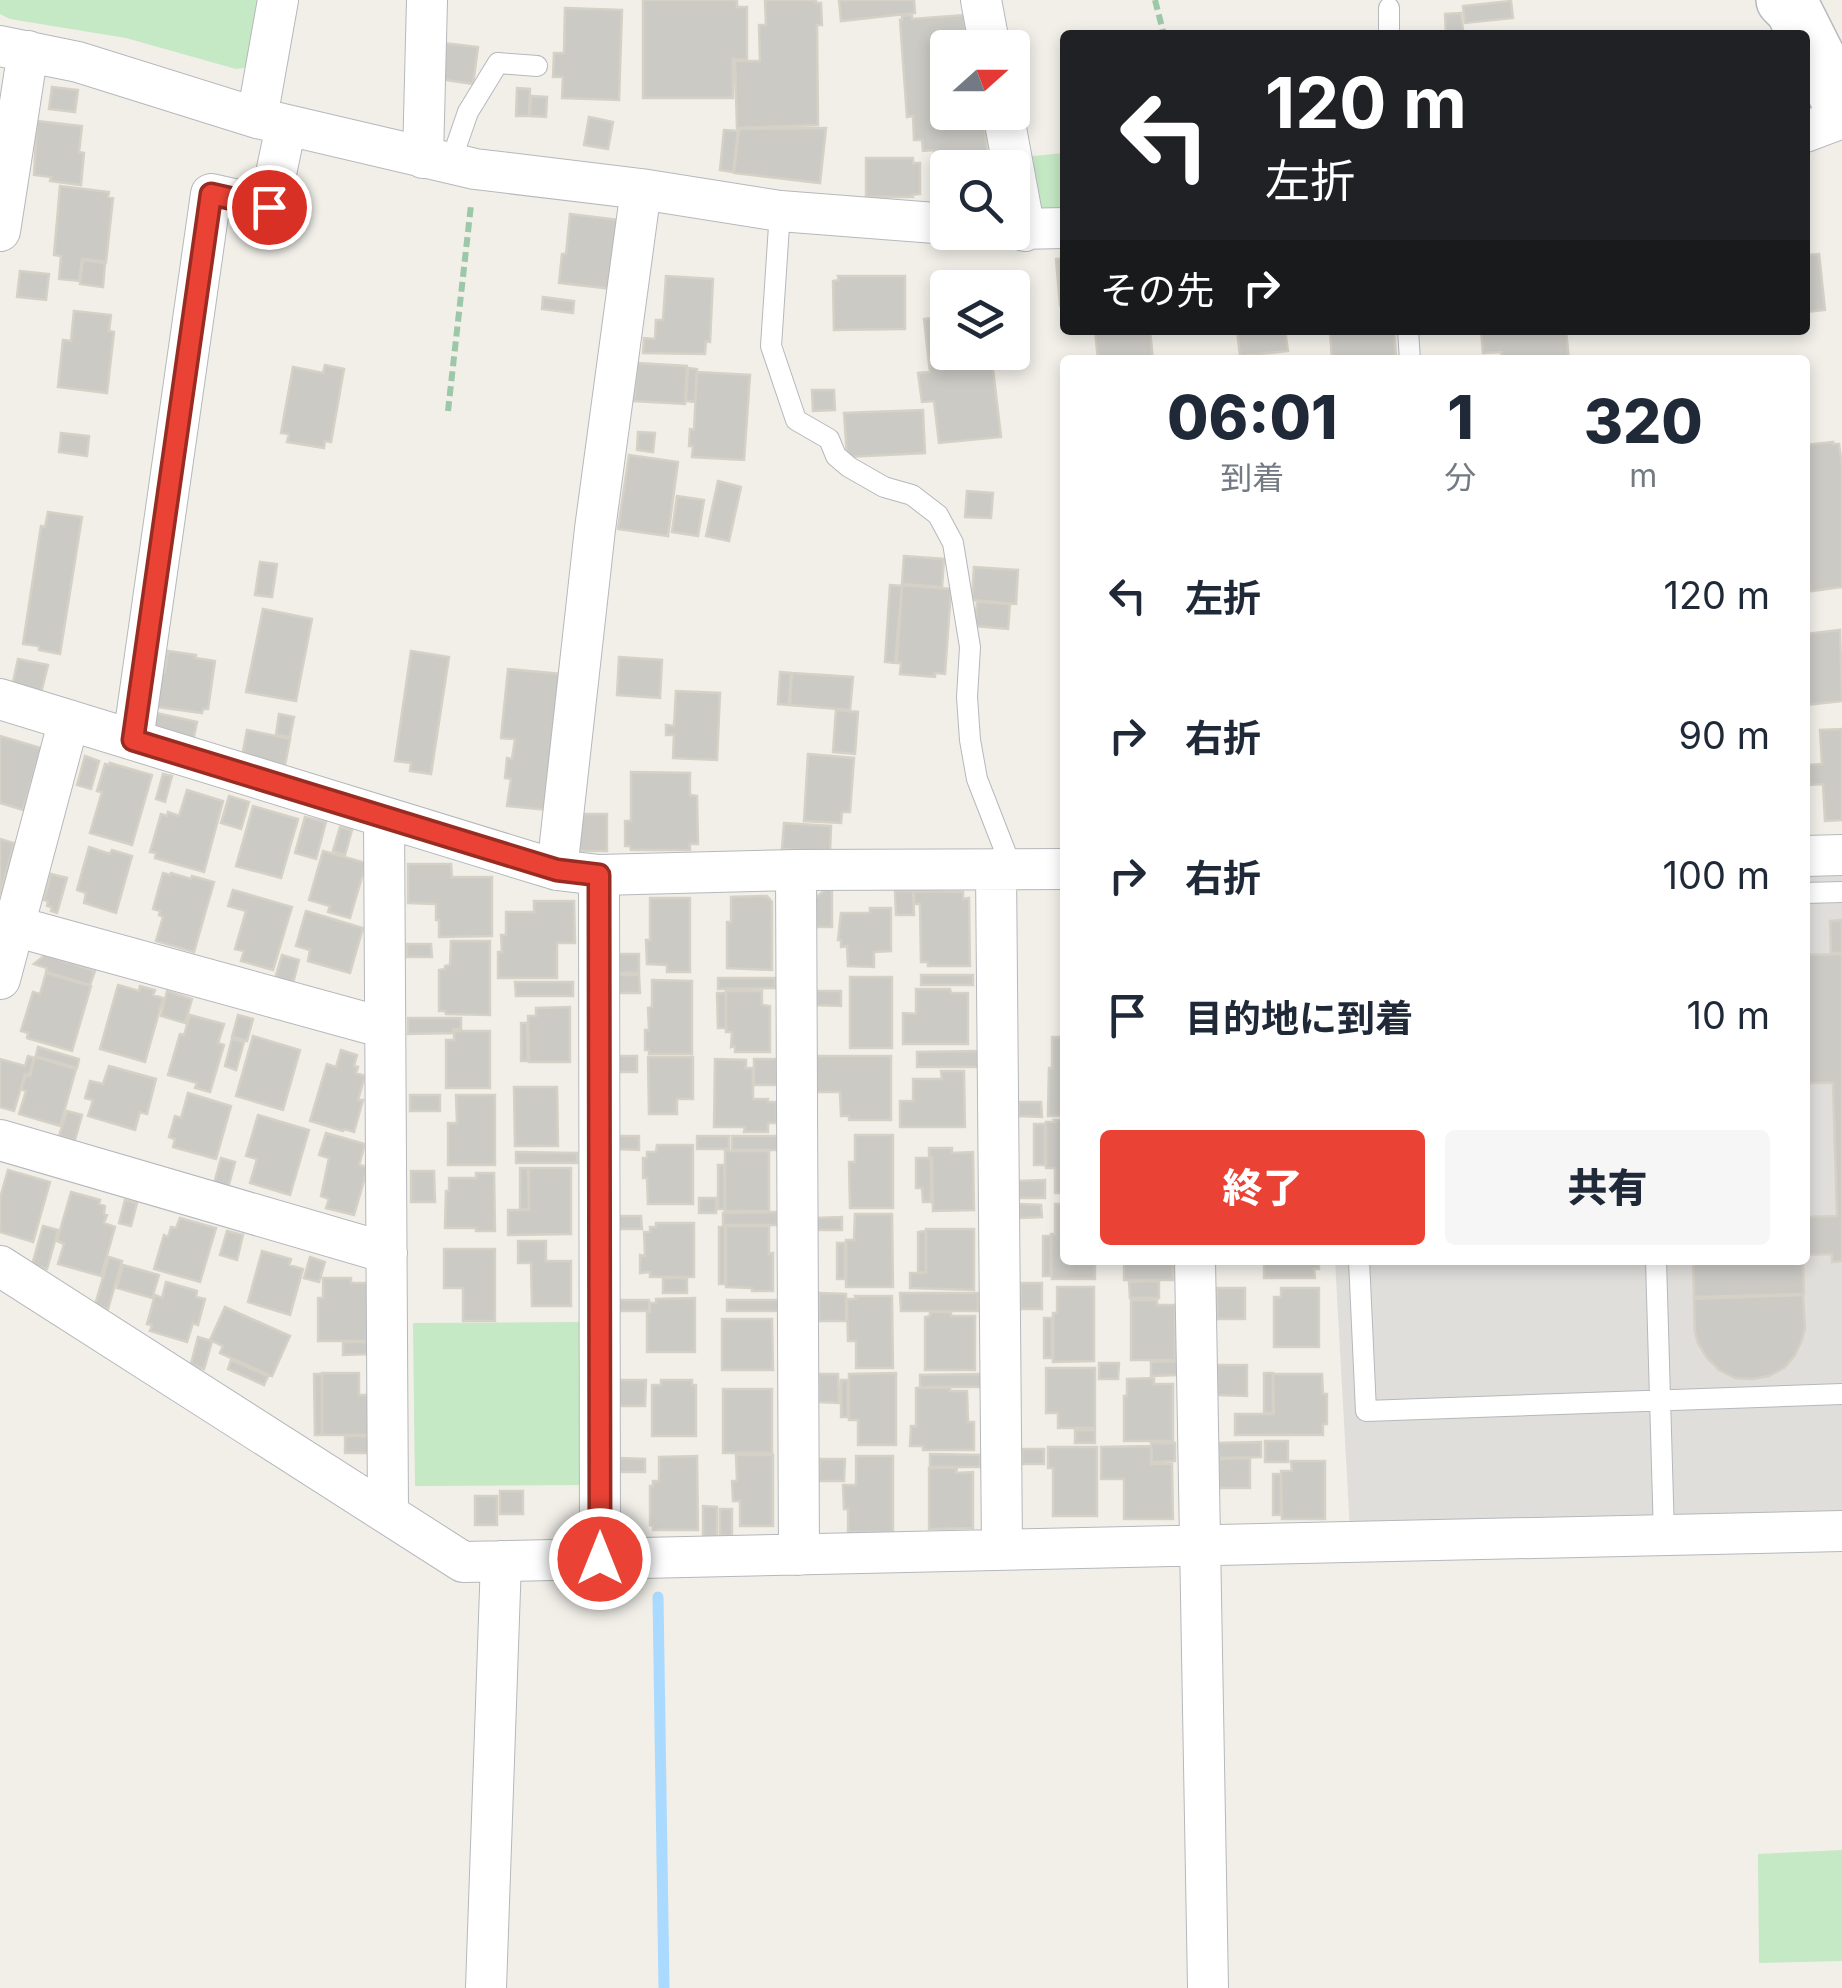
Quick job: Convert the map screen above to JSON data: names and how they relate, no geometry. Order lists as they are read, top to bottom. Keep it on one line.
{"north":"right","page":{"turn":["120 m","左折"],"then":"その先","eta":["06:01","到着","1","分","320","m"],"list":[{"name":"左折","value":"120 m"},{"name":"右折","value":"90 m"},{"name":"右折","value":"100 m"},{"name":"目的地に到着","value":"10 m"}],"buttons":["終了","共有"]}}
